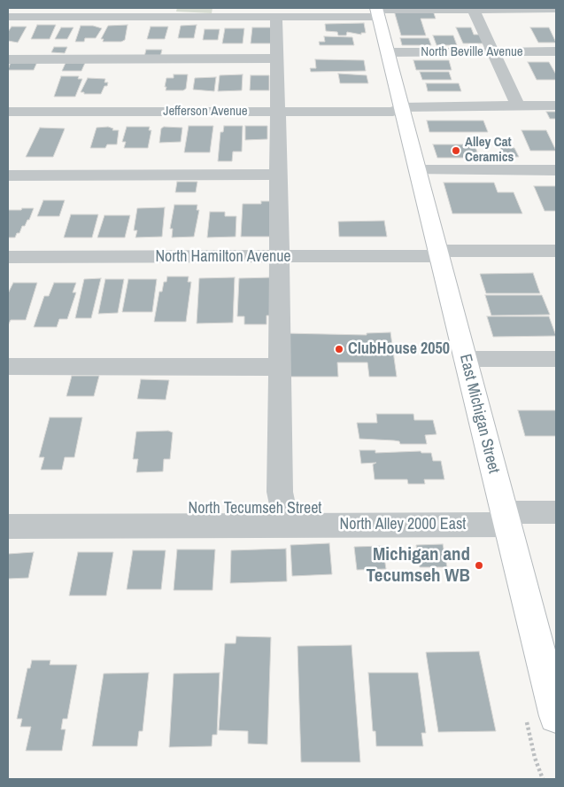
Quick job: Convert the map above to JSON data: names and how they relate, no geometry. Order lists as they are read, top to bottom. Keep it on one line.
{"streets":{"main road":["East Michigan Street"],"street":["North Beville Avenue","Jefferson Avenue","North Hamilton Avenue","North Tecumseh Street","North Alley 2000 East"]},"crossings":[["North Beville Avenue","East Michigan Street"],["Jefferson Avenue","East Michigan Street"],["North Hamilton Avenue","East Michigan Street"],["East Michigan Street","North Tecumseh Street"],["East Michigan Street","North Alley 2000 East"],["North Tecumseh Street","North Alley 2000 East"]],"places":["Alley Cat Ceramics","ClubHouse 2050","Michigan and Tecumseh WB"]}
